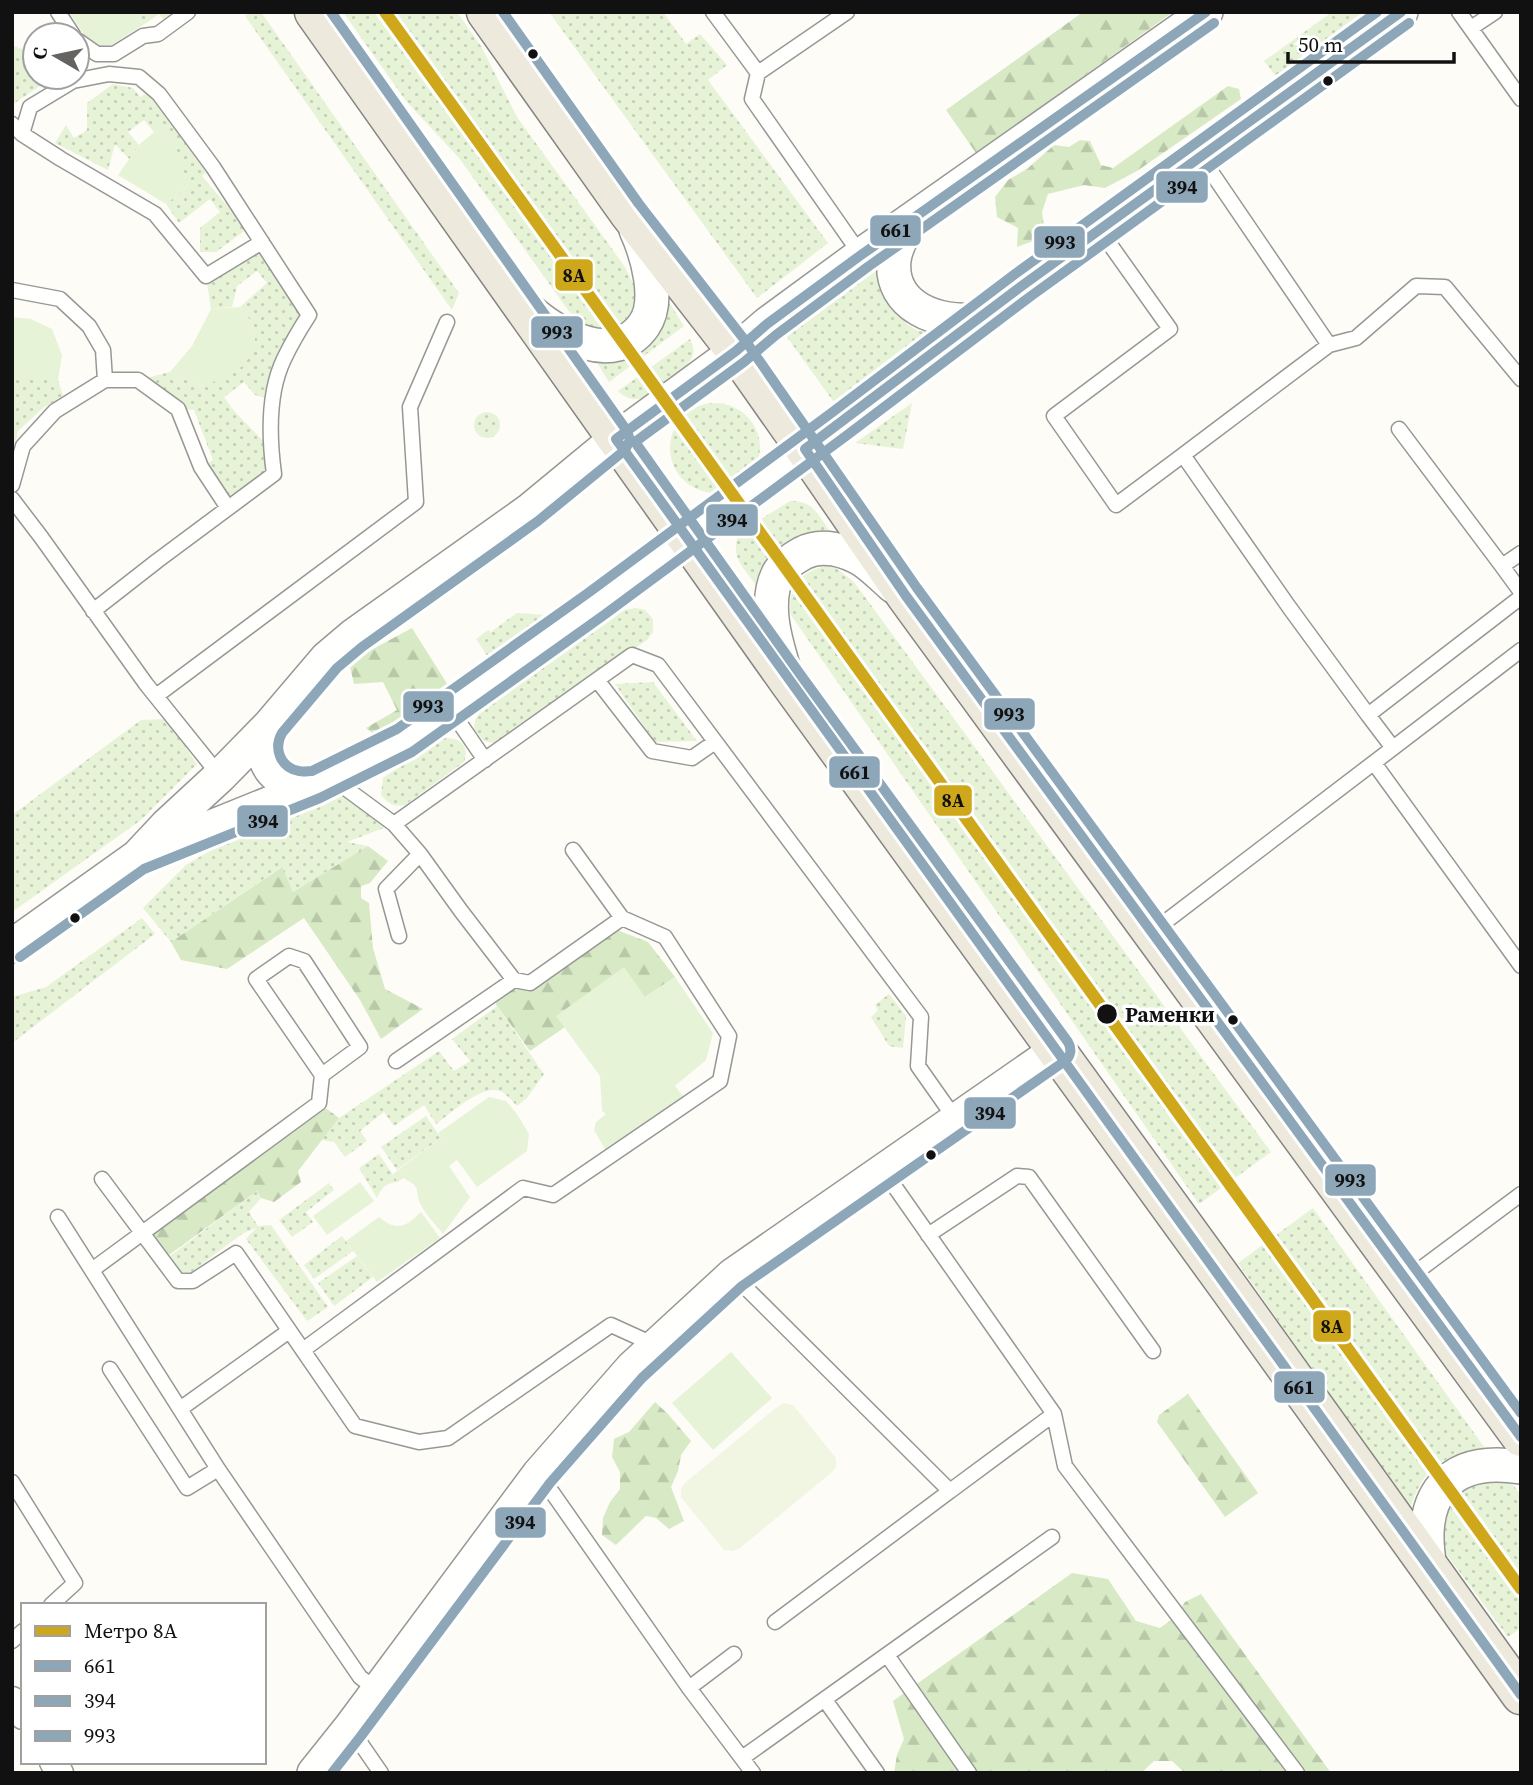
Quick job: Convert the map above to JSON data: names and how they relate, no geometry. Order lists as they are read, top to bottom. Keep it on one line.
{"places":["Раменки"],"lines":["metro line 8А","transit line 661","transit line 993","transit line 394"],"legend":["Метро 8А","661","394","993"],"scale_bar":"50 m","north":"left"}
